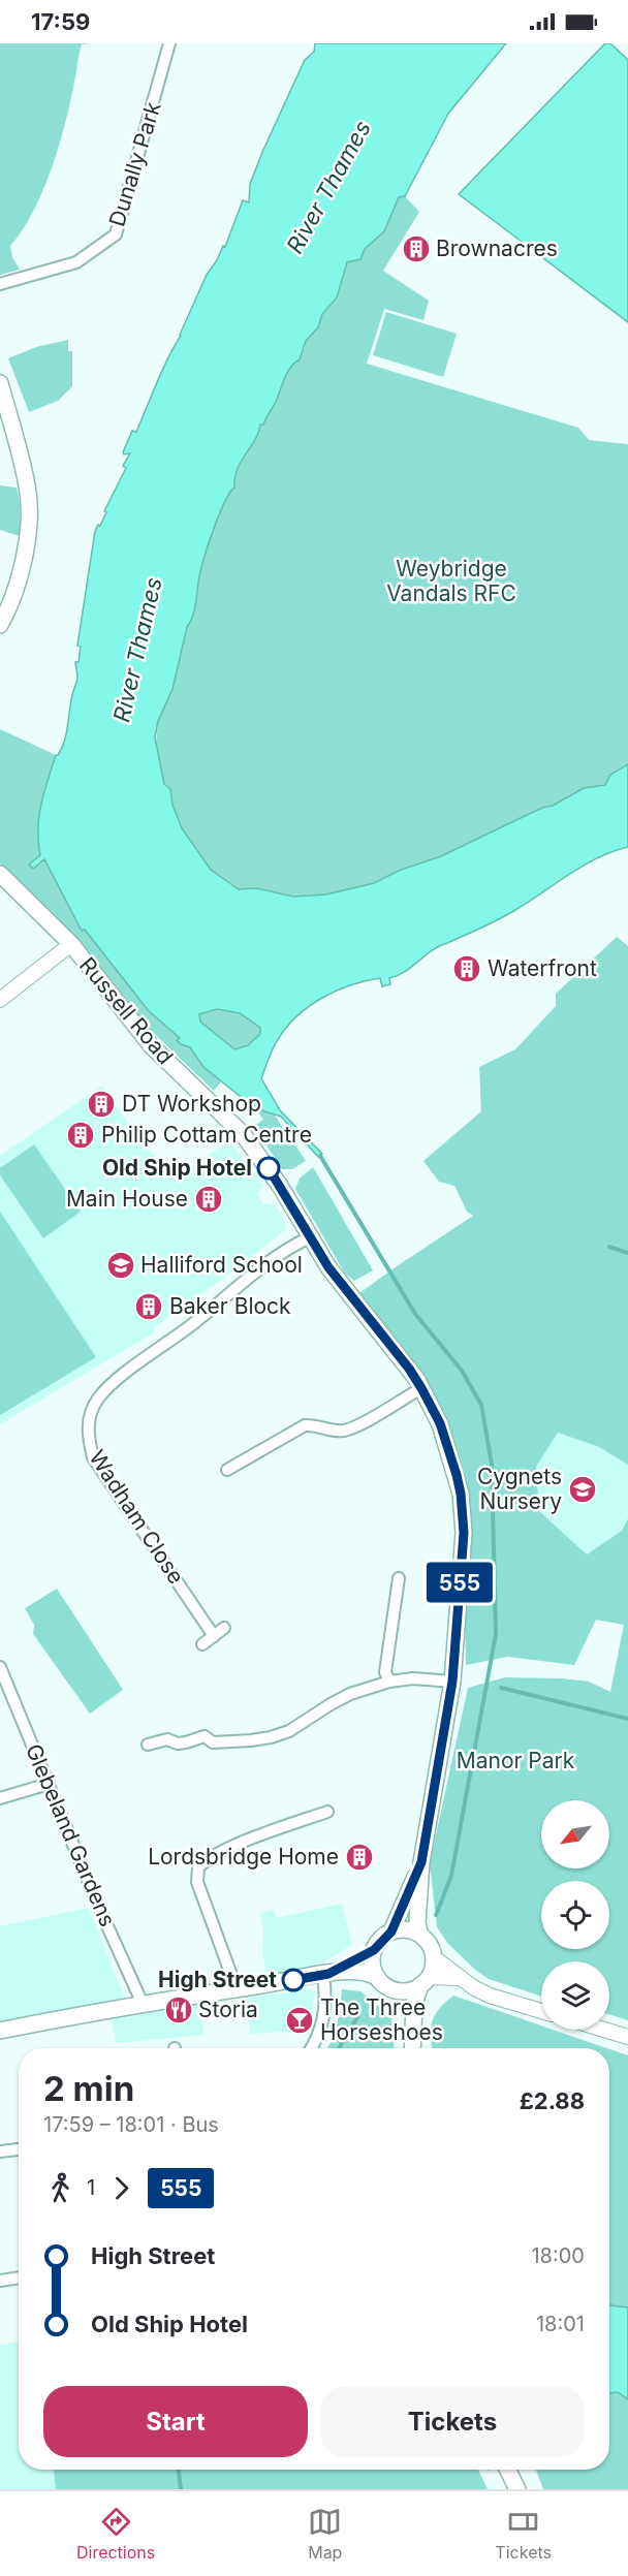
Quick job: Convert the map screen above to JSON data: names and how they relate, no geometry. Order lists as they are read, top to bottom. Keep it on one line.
{"streets":{"main road":["Russell Road"],"street":["Dunally Park","Wadham Close","Glebeland Gardens"]},"crossings":[["Russell Road","Wadham Close"]],"water":["River Thames"],"parks":["Weybridge Vandals RFC","Manor Park"],"places":{"building":["Brownacres","Waterfront","DT Workshop","Philip Cottam Centre","Main House","Baker Block","Lordsbridge Home"],"other":["Old Ship Hotel","High Street"],"school or university":["Halliford School","Cygnets Nursery"],"restaurant":["Storia"],"bar":["The Three Horseshoes"]},"lines":["bus line 555"],"north":"bottom left","page":{"status":"17:59","on_map":"555","heading":["2 min","17:59 – 18:01 · Bus","£2.88"],"legs":["1","555"],"list":[{"name":"High Street","value":"18:00"},{"name":"Old Ship Hotel","value":"18:01"}],"buttons":["Start","Tickets"],"tabs":["Directions","Map","Tickets"]}}
